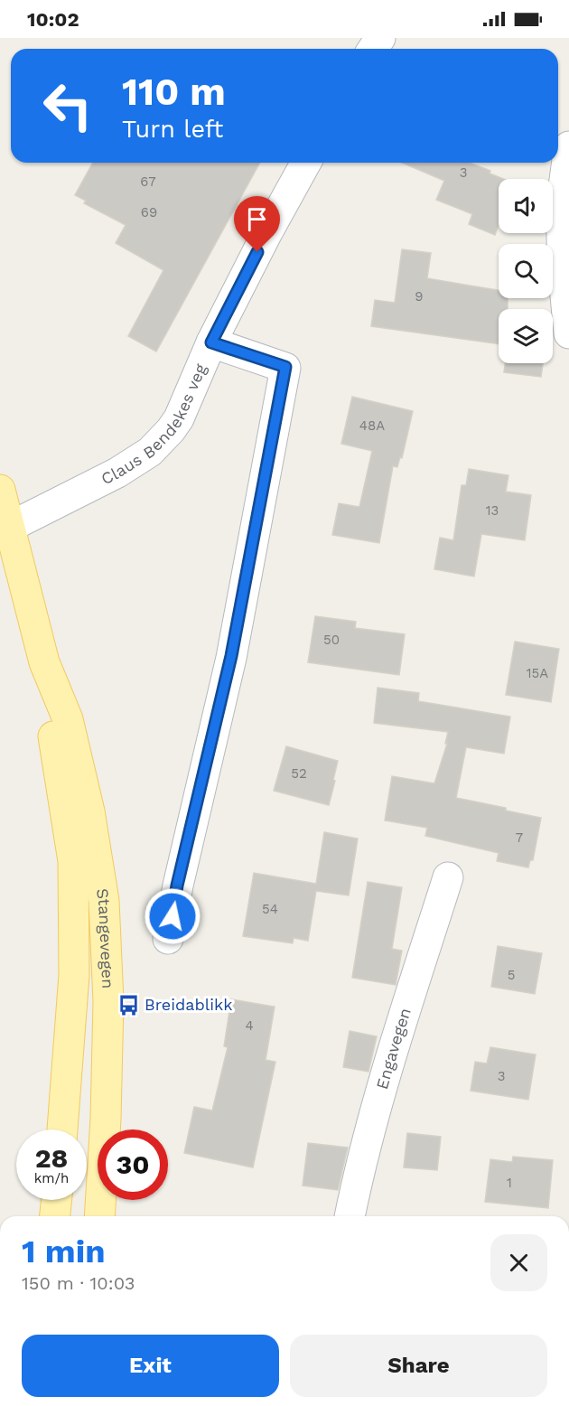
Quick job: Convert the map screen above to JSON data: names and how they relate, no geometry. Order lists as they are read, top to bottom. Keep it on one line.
{"streets":{"main road":["Stangevegen"],"street":["Claus Bendekes veg","Engavegen"]},"crossings":[["Claus Bendekes veg","Stangevegen"]],"places":{"bus stop":["Breidablikk"]},"house_numbers":["3","67","69","9","48A","13","50","15A","52","7","54","5","4","3","1"],"page":{"status":"10:02","turn":["110 m","Turn left"],"speed":"28 km/h","limit":"30","heading":["1 min","150 m · 10:03"],"buttons":["Exit","Share"]}}
